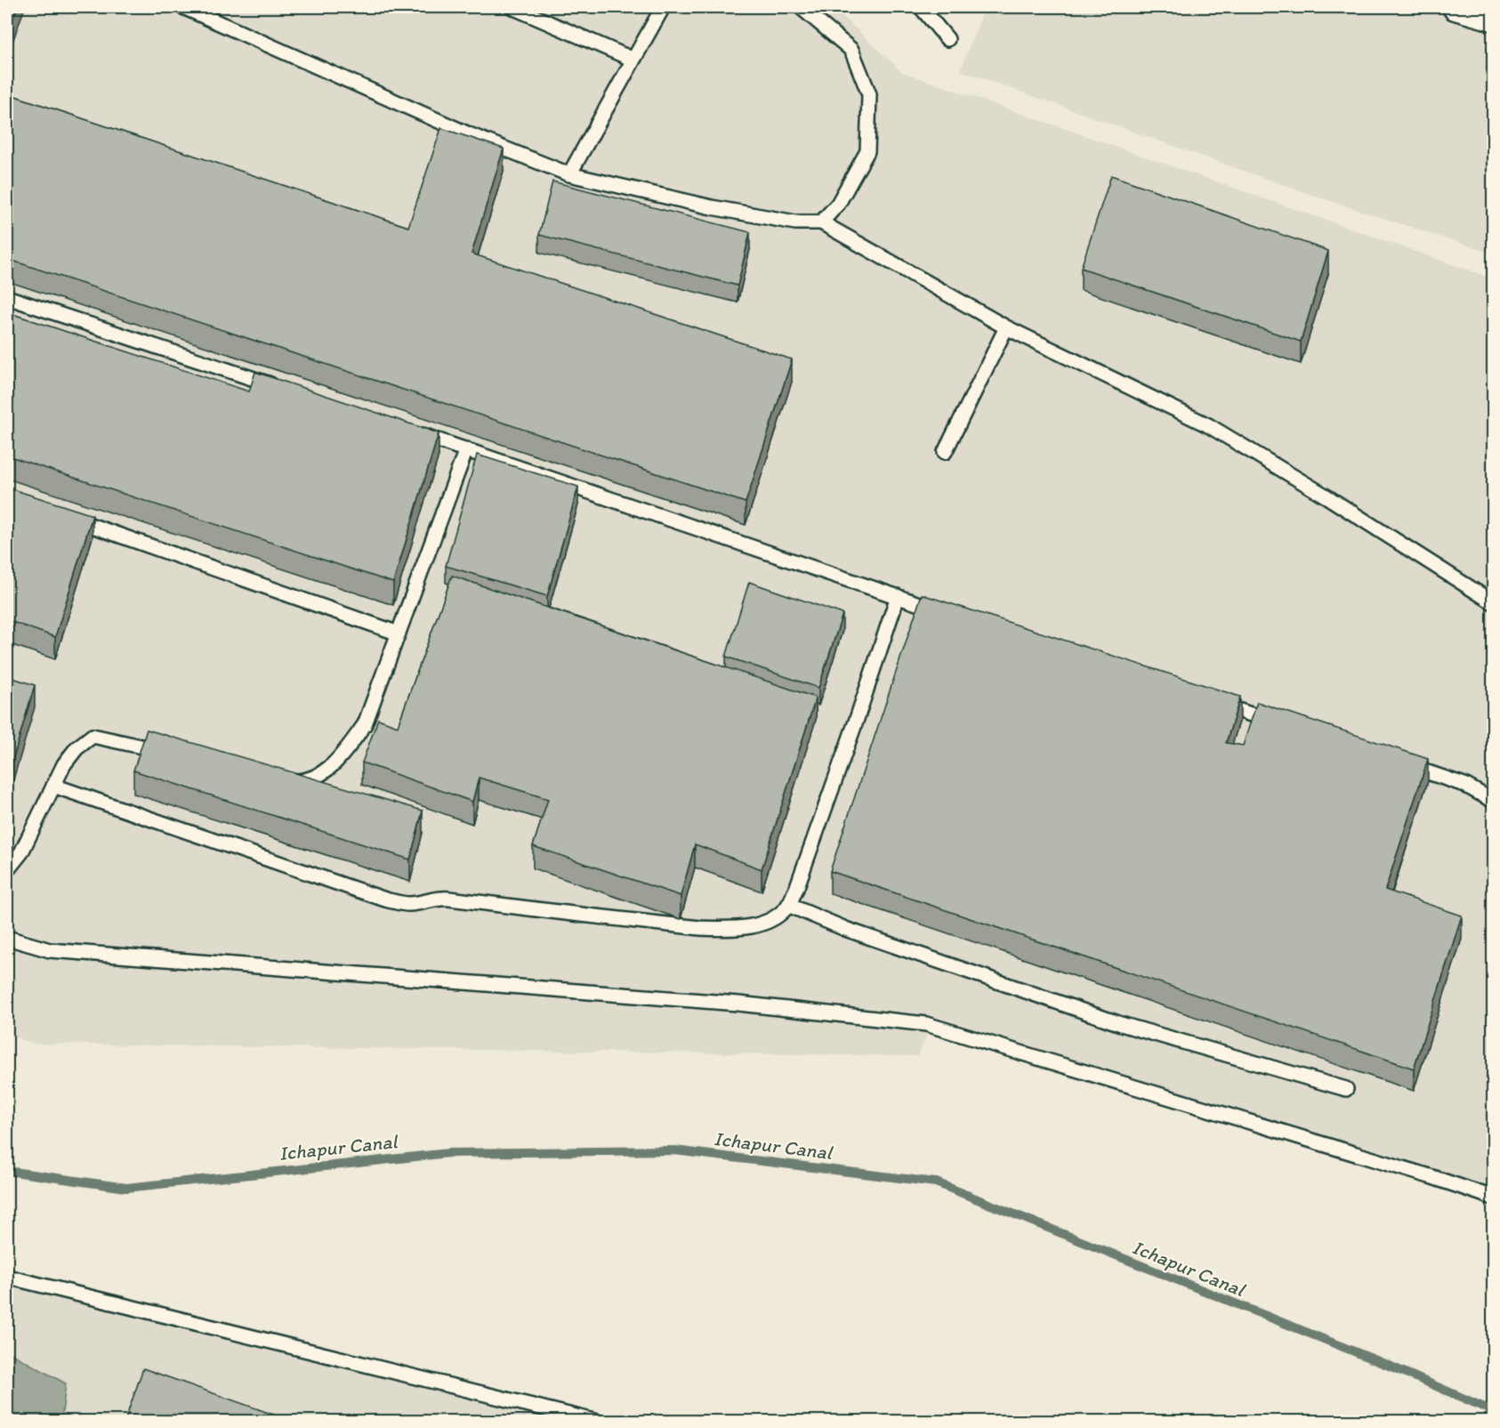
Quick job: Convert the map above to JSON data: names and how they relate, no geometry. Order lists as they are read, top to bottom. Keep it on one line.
{"water":["Ichapur Canal"]}
